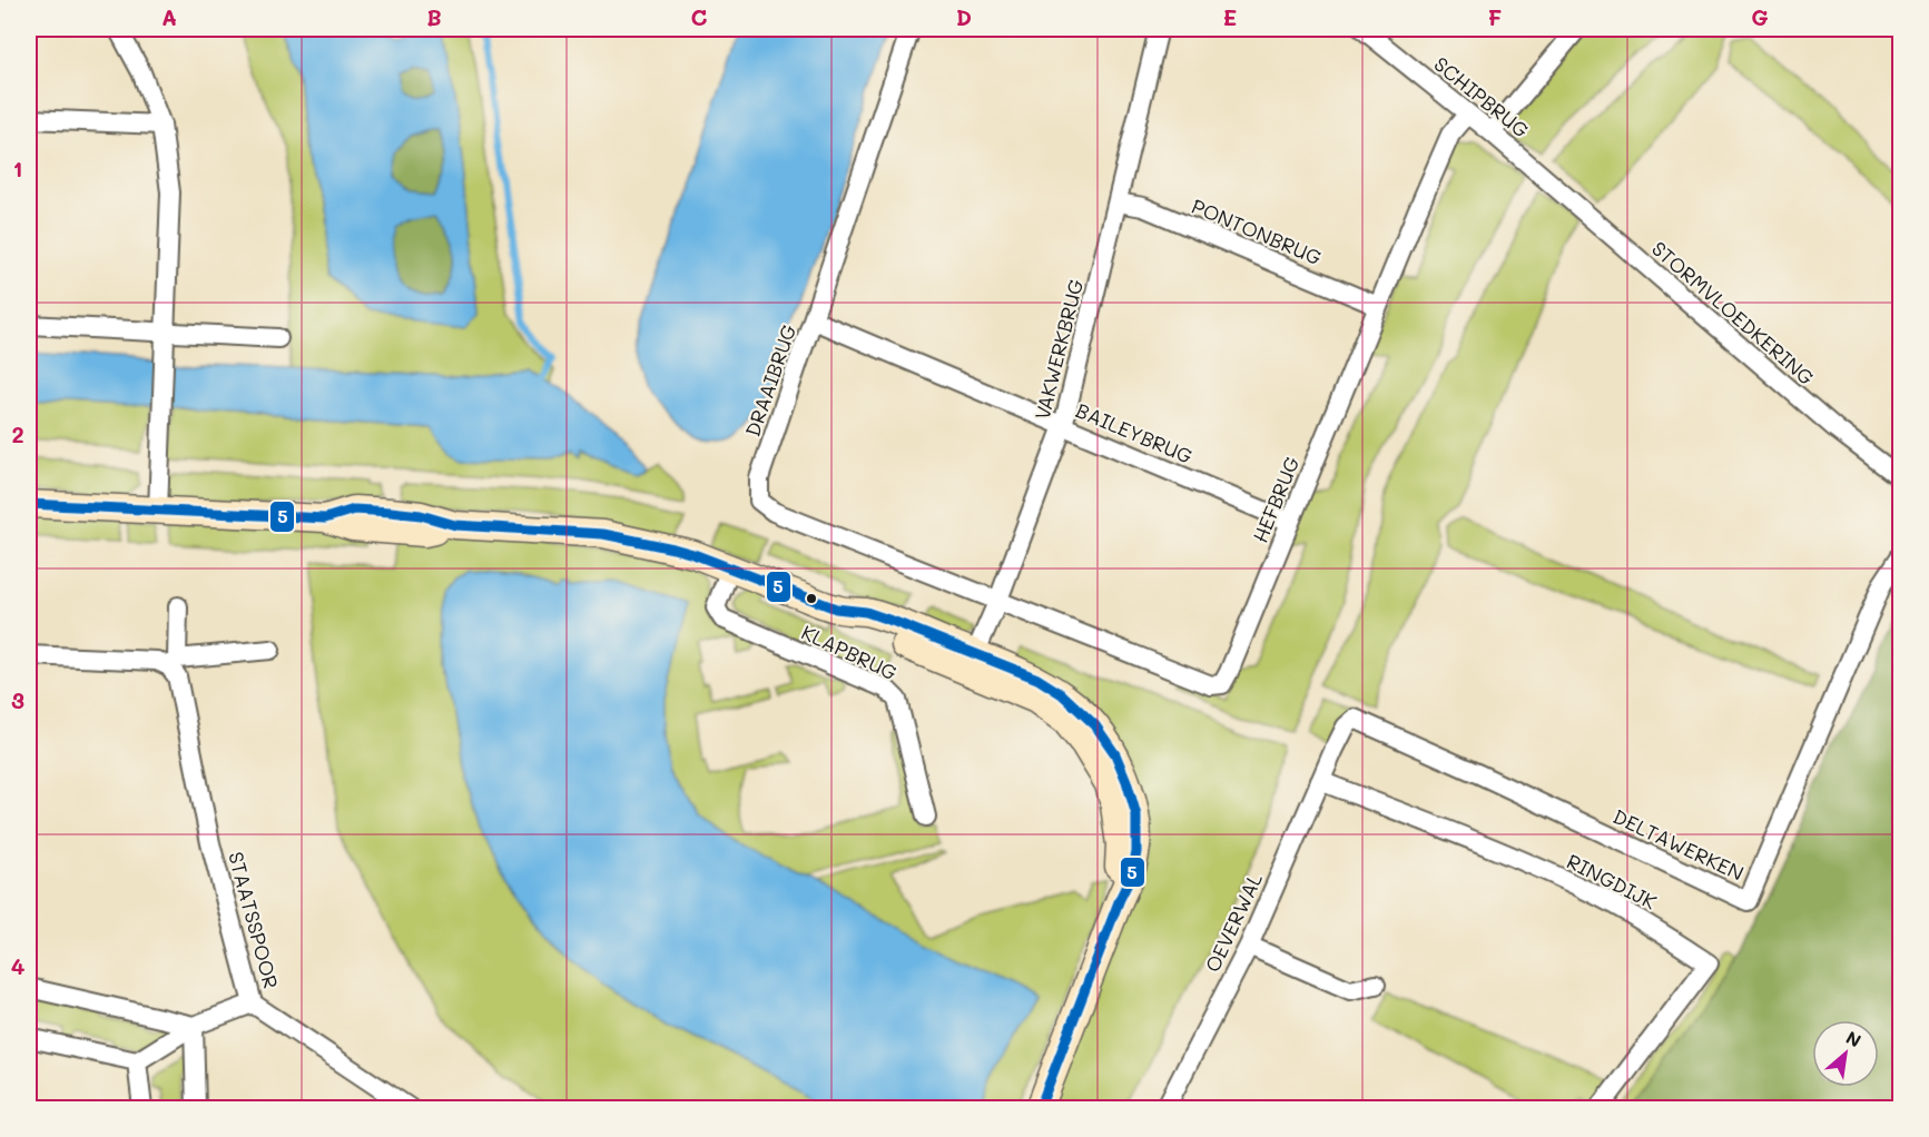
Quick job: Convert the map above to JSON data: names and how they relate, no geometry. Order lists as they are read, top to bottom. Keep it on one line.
{"streets":{"street":["SCHIPBRUG","PONTONBRUG","STORMVLOEDKERING","VAKWERKBRUG","DRAAIBRUG","BAILEYBRUG","HEFBRUG","KLAPBRUG","DELTAWERKEN","RINGDIJK","STAATSSPOOR","OEVERWAL"]},"crossings":[["SCHIPBRUG","STORMVLOEDKERING"],["SCHIPBRUG","HEFBRUG"],["PONTONBRUG","VAKWERKBRUG"],["PONTONBRUG","HEFBRUG"],["VAKWERKBRUG","DRAAIBRUG"],["VAKWERKBRUG","BAILEYBRUG"],["VAKWERKBRUG","HEFBRUG"],["DRAAIBRUG","BAILEYBRUG"],["DRAAIBRUG","HEFBRUG"],["BAILEYBRUG","HEFBRUG"],["DELTAWERKEN","OEVERWAL"],["RINGDIJK","OEVERWAL"]],"lines":["transit line 5"],"north":"top right","grid":{"columns":["A","B","C","D","E","F","G"],"rows":["1","2","3","4"]}}
